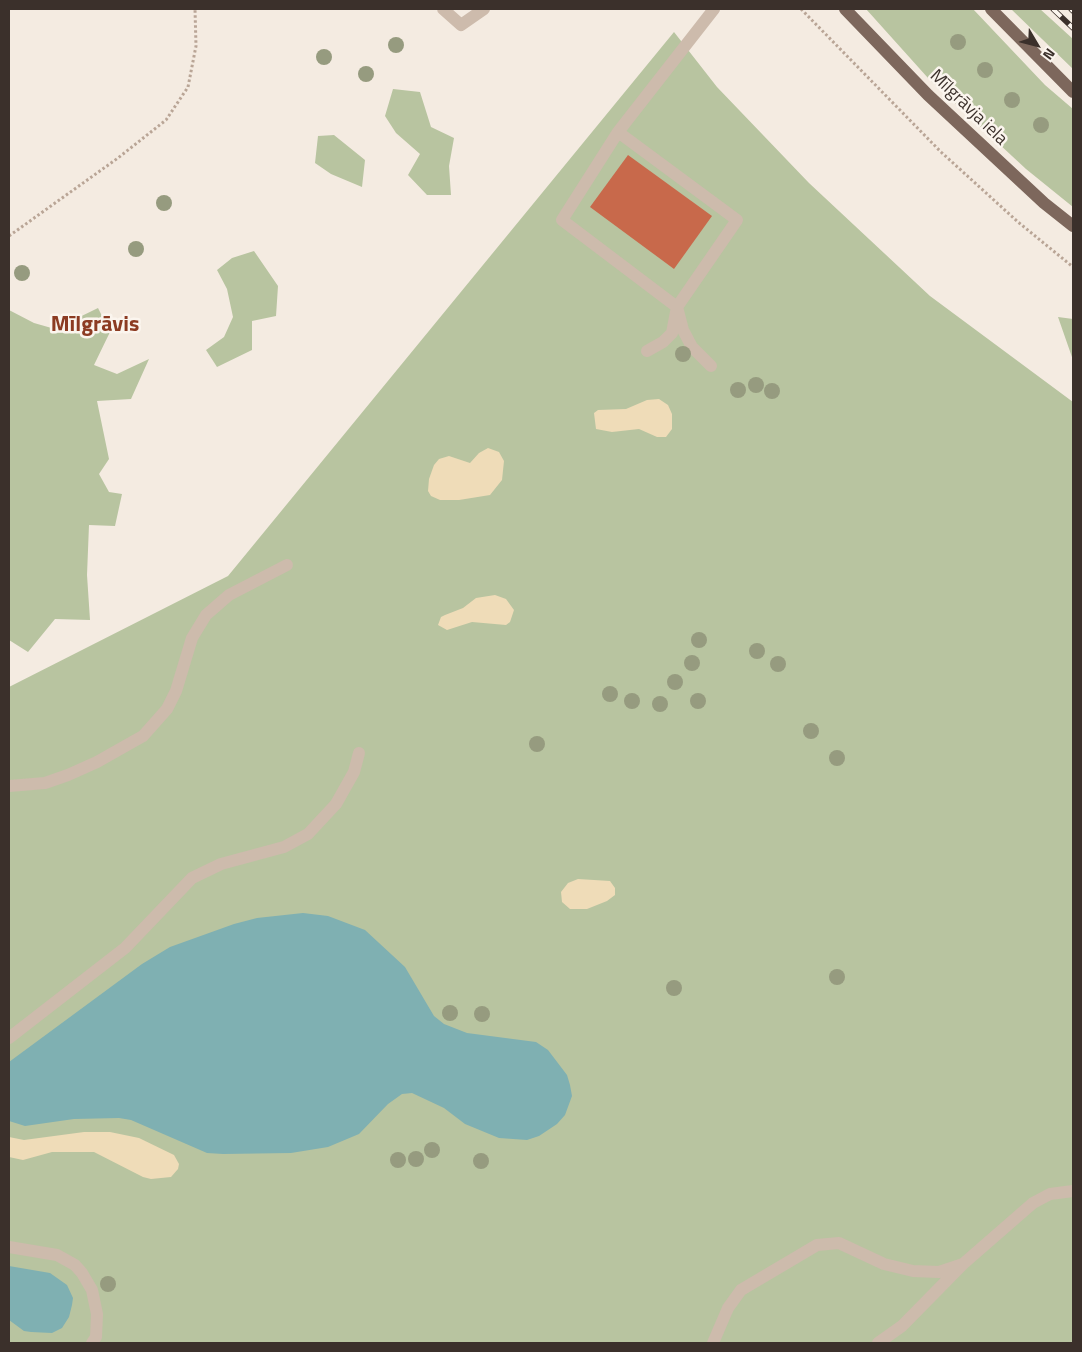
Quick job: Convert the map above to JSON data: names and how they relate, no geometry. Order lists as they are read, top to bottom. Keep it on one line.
{"streets":{"main road":["Mīlgrāvja iela"]},"districts":["Mīlgrāvis"],"north":"bottom right"}
